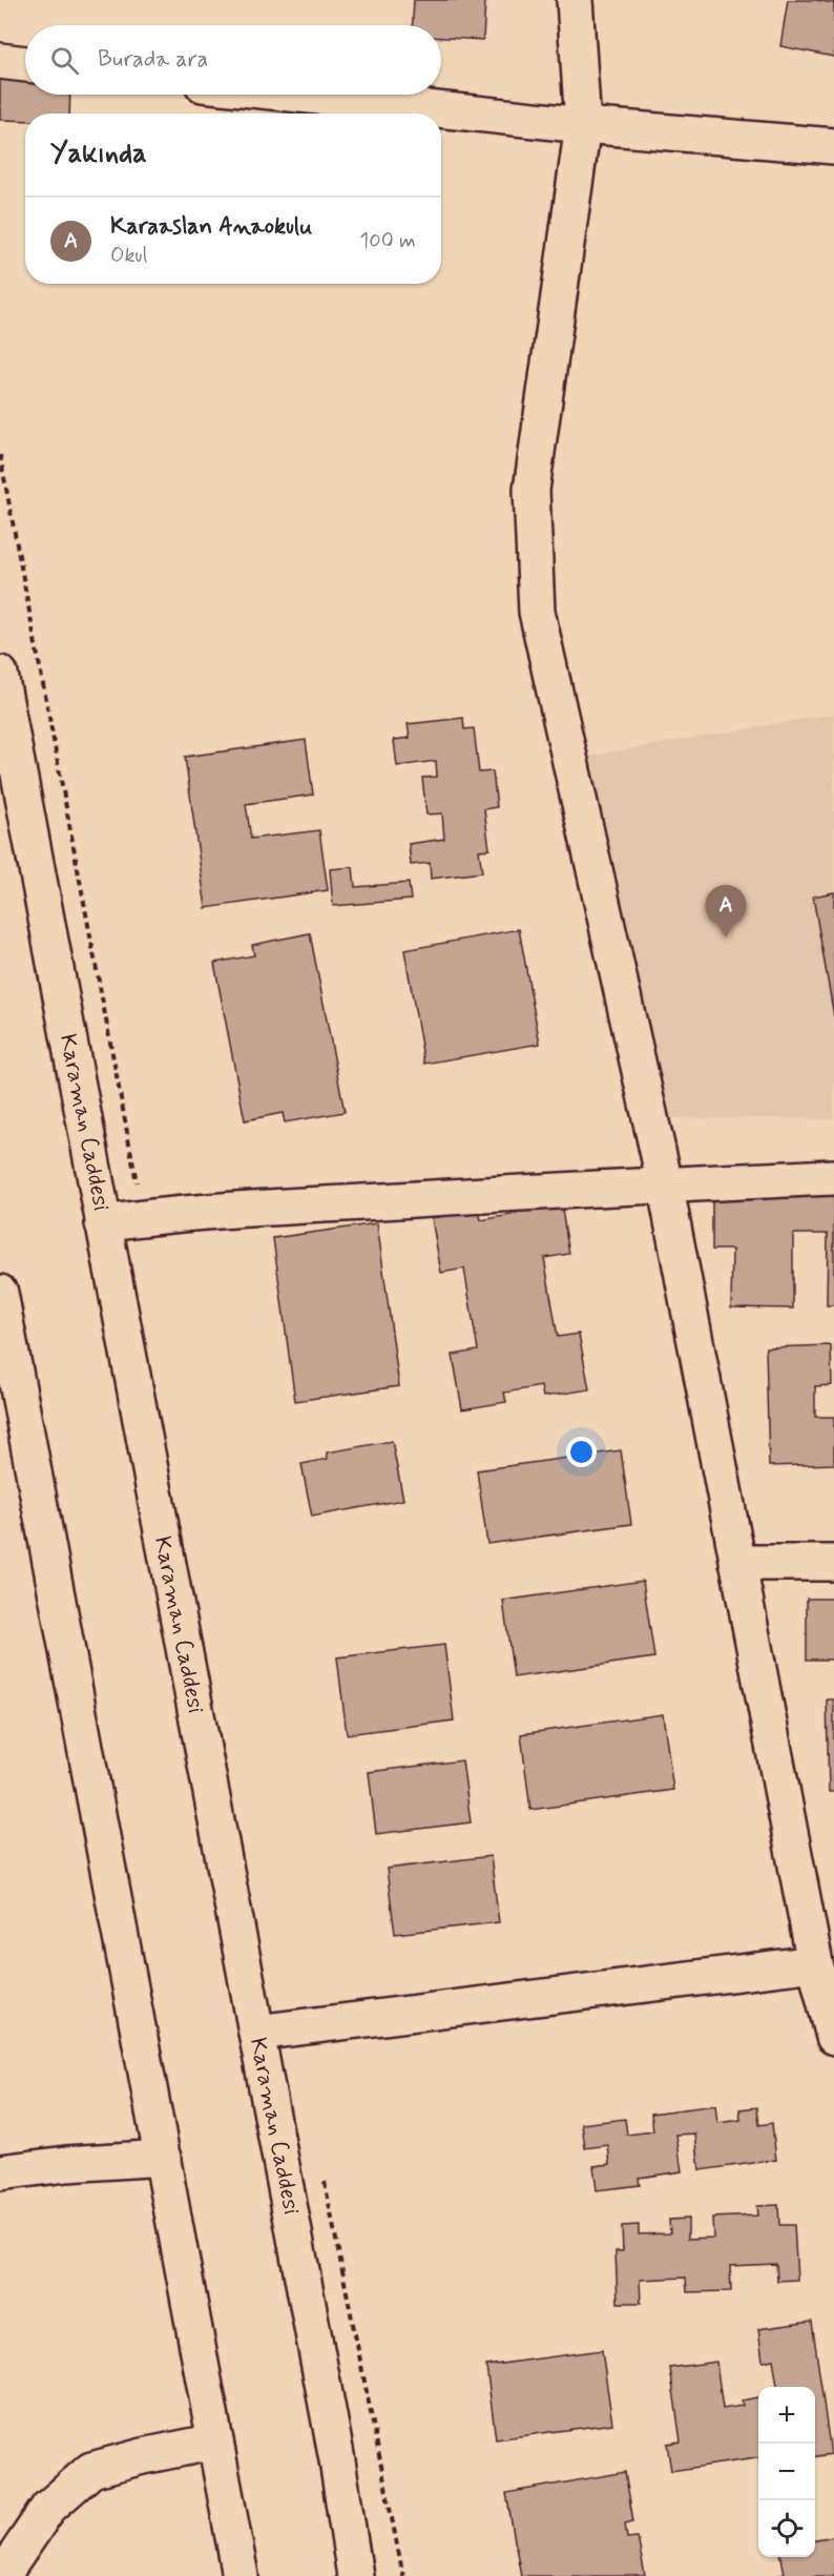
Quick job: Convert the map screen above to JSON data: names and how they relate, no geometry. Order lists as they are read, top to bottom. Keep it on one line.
{"streets":{"main road":["Karaman Caddesi"]},"page":{"search":"Burada ara","heading":"Yakında","list":[{"mark":"A","name":"Karaaslan Anaokulu","note":"Okul","value":"100 m"}],"pins":"A","map_buttons":["+","−"]}}
